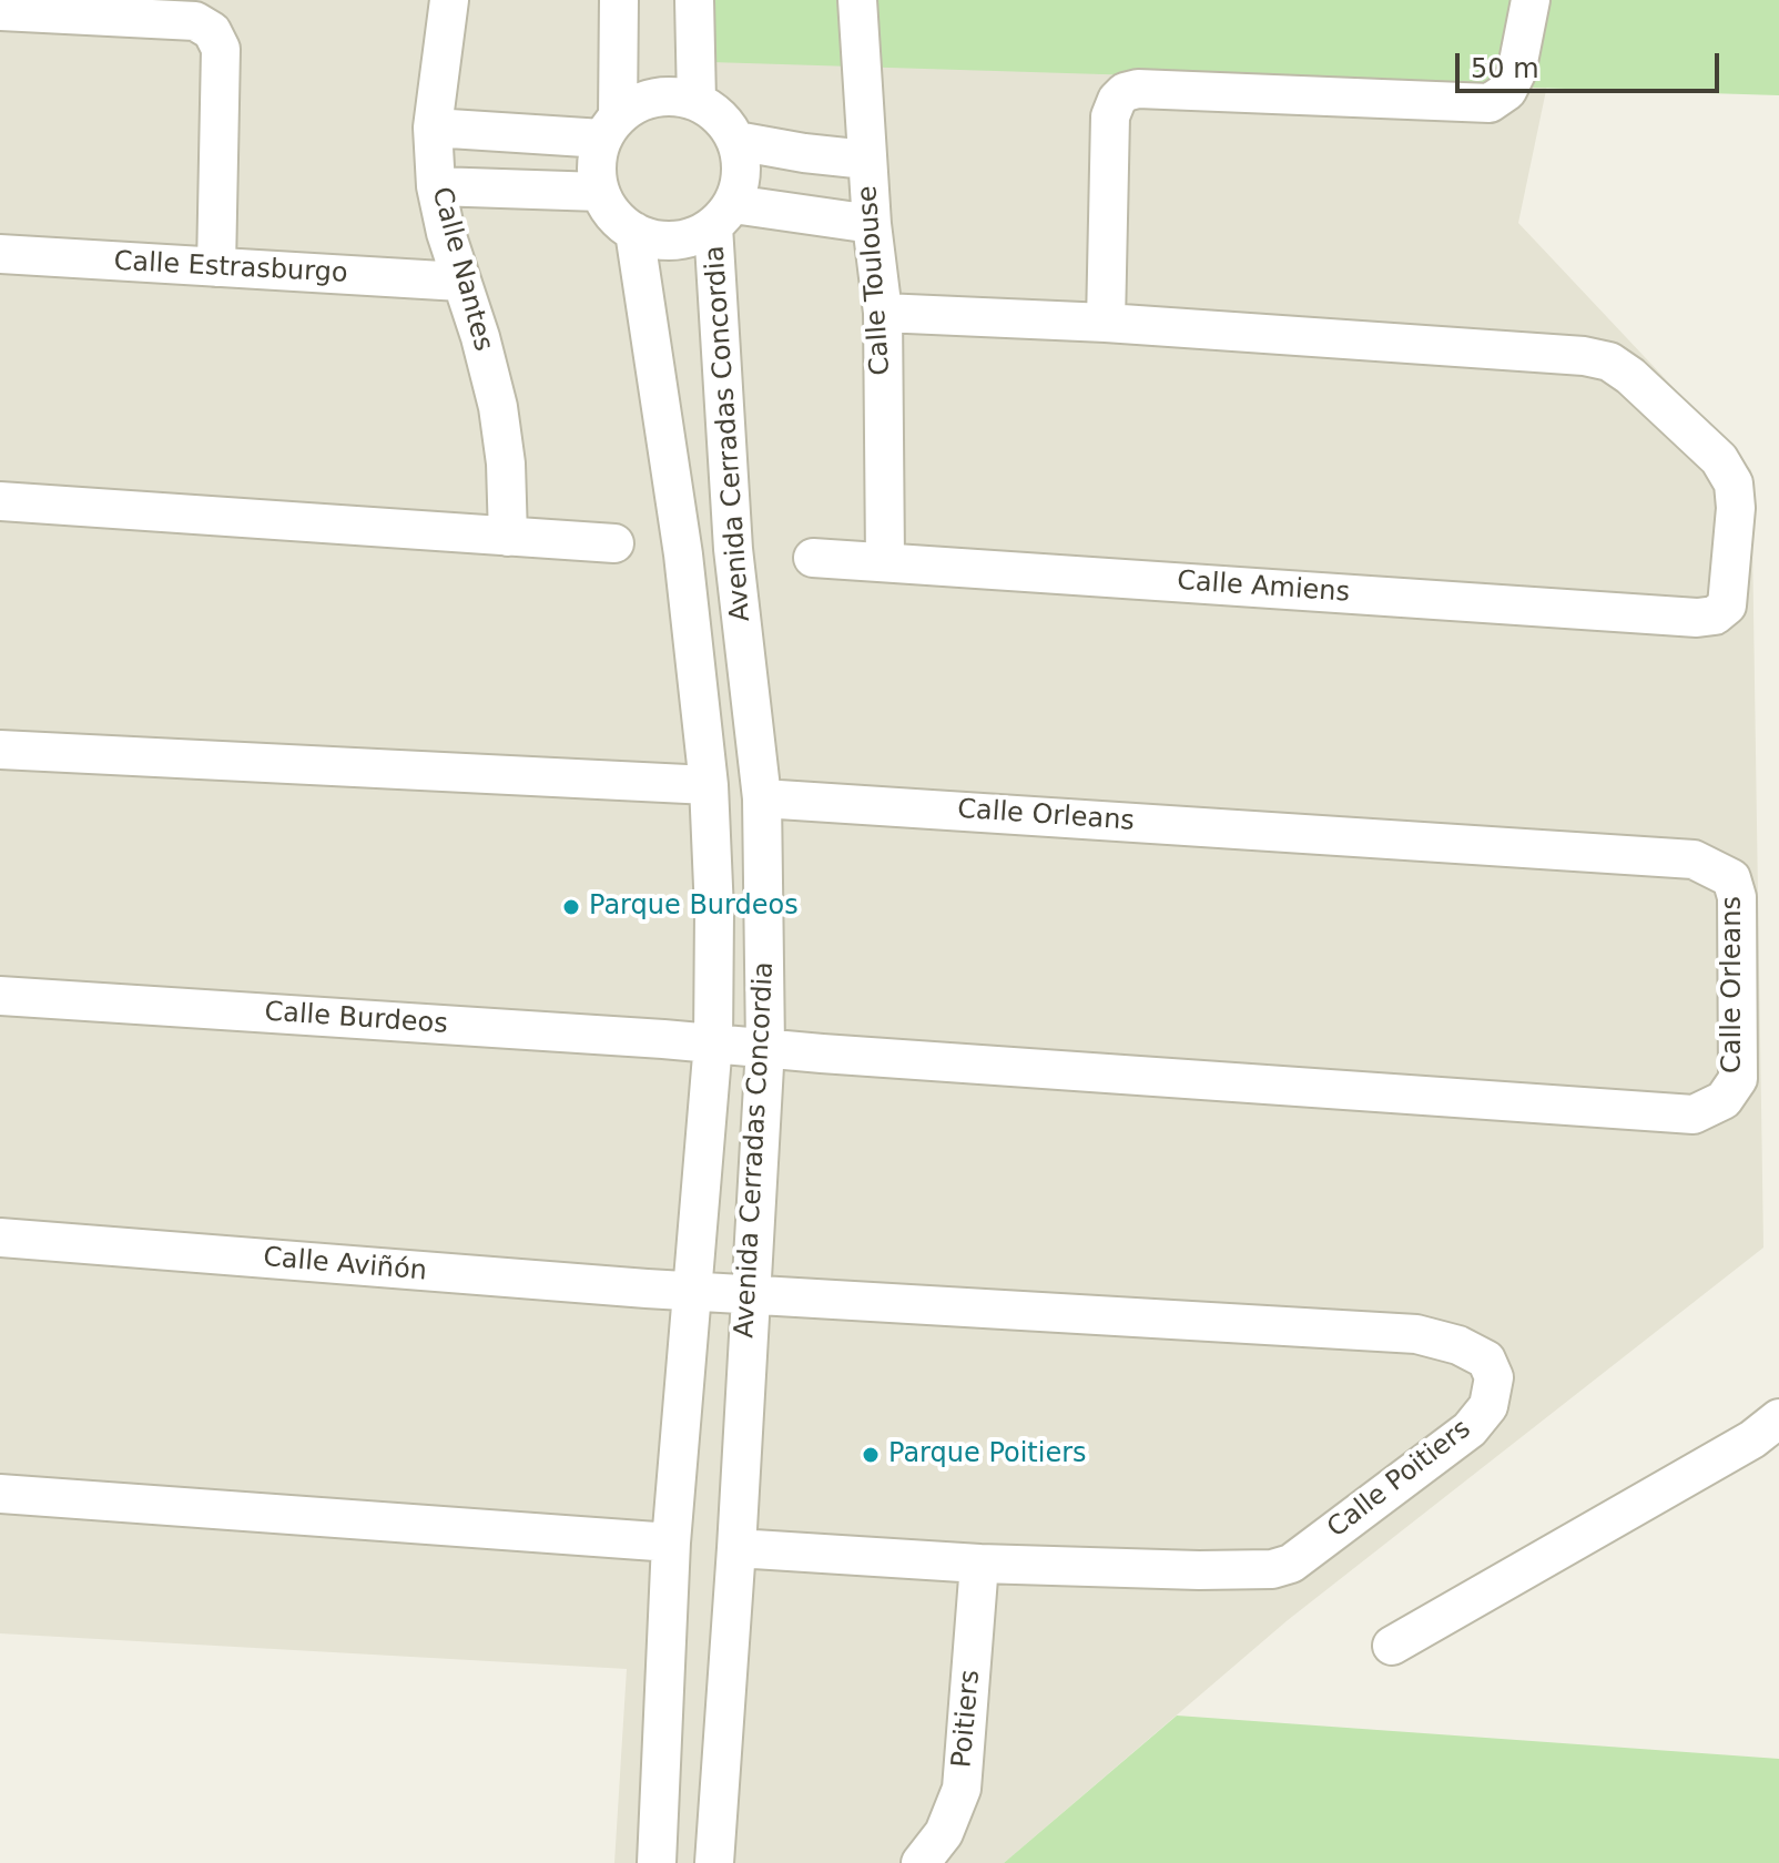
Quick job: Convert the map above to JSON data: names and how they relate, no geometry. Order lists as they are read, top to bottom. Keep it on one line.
{"streets":{"street":["Calle Estrasburgo","Calle Nantes","Calle Toulouse","Avenida Cerradas Concordia","Calle Amiens","Calle Orleans","Calle Burdeos","Calle Aviñón","Calle Poitiers","Poitiers"]},"crossings":[["Calle Estrasburgo","Calle Nantes"],["Calle Toulouse","Calle Amiens"],["Avenida Cerradas Concordia","Calle Orleans"],["Avenida Cerradas Concordia","Calle Burdeos"],["Avenida Cerradas Concordia","Calle Aviñón"],["Avenida Cerradas Concordia","Calle Poitiers"],["Calle Orleans","Calle Burdeos"],["Calle Aviñón","Calle Poitiers"],["Calle Poitiers","Poitiers"]],"places":["Parque Burdeos","Parque Poitiers"],"scale_bar":"50 m"}
